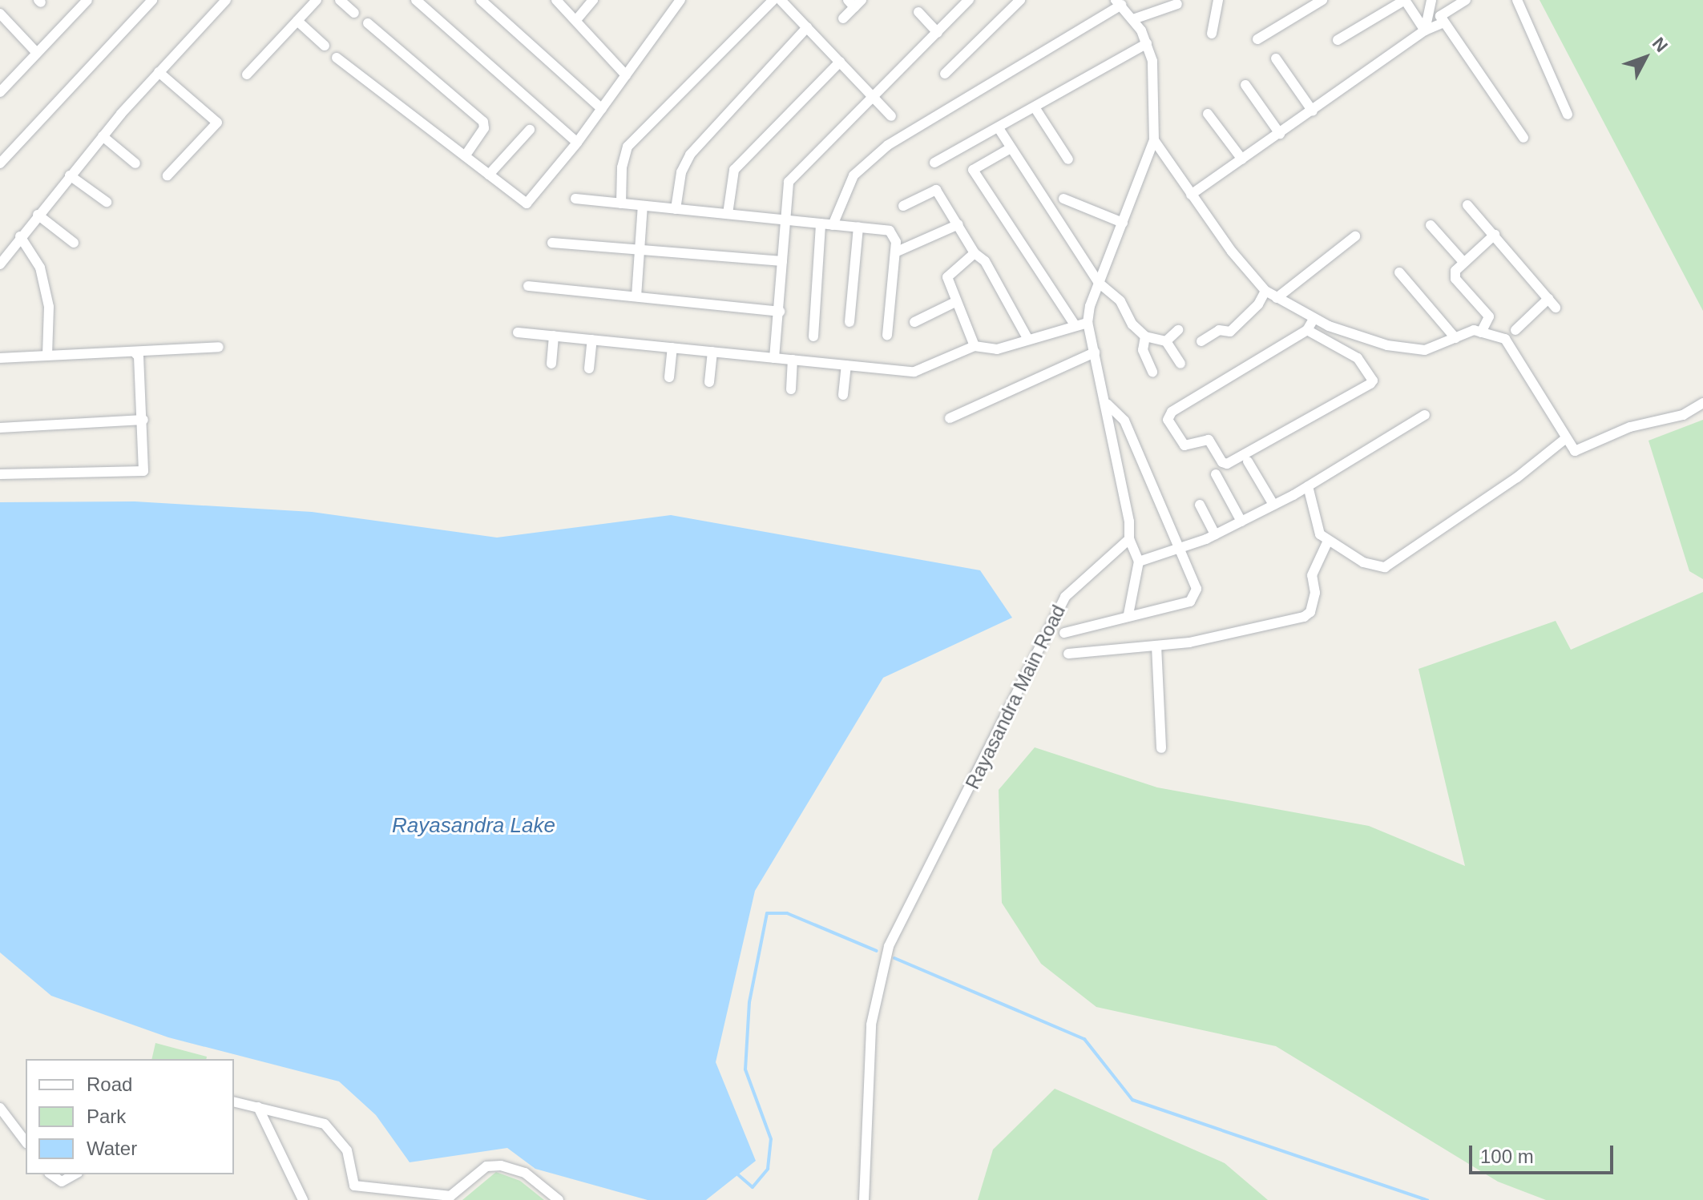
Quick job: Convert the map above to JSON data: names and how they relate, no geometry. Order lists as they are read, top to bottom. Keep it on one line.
{"streets":{"street":["Rayasandra Main Road"]},"water":["Rayasandra Lake"],"legend":["Road","Park","Water"],"scale_bar":"100 m","north":"top right"}
